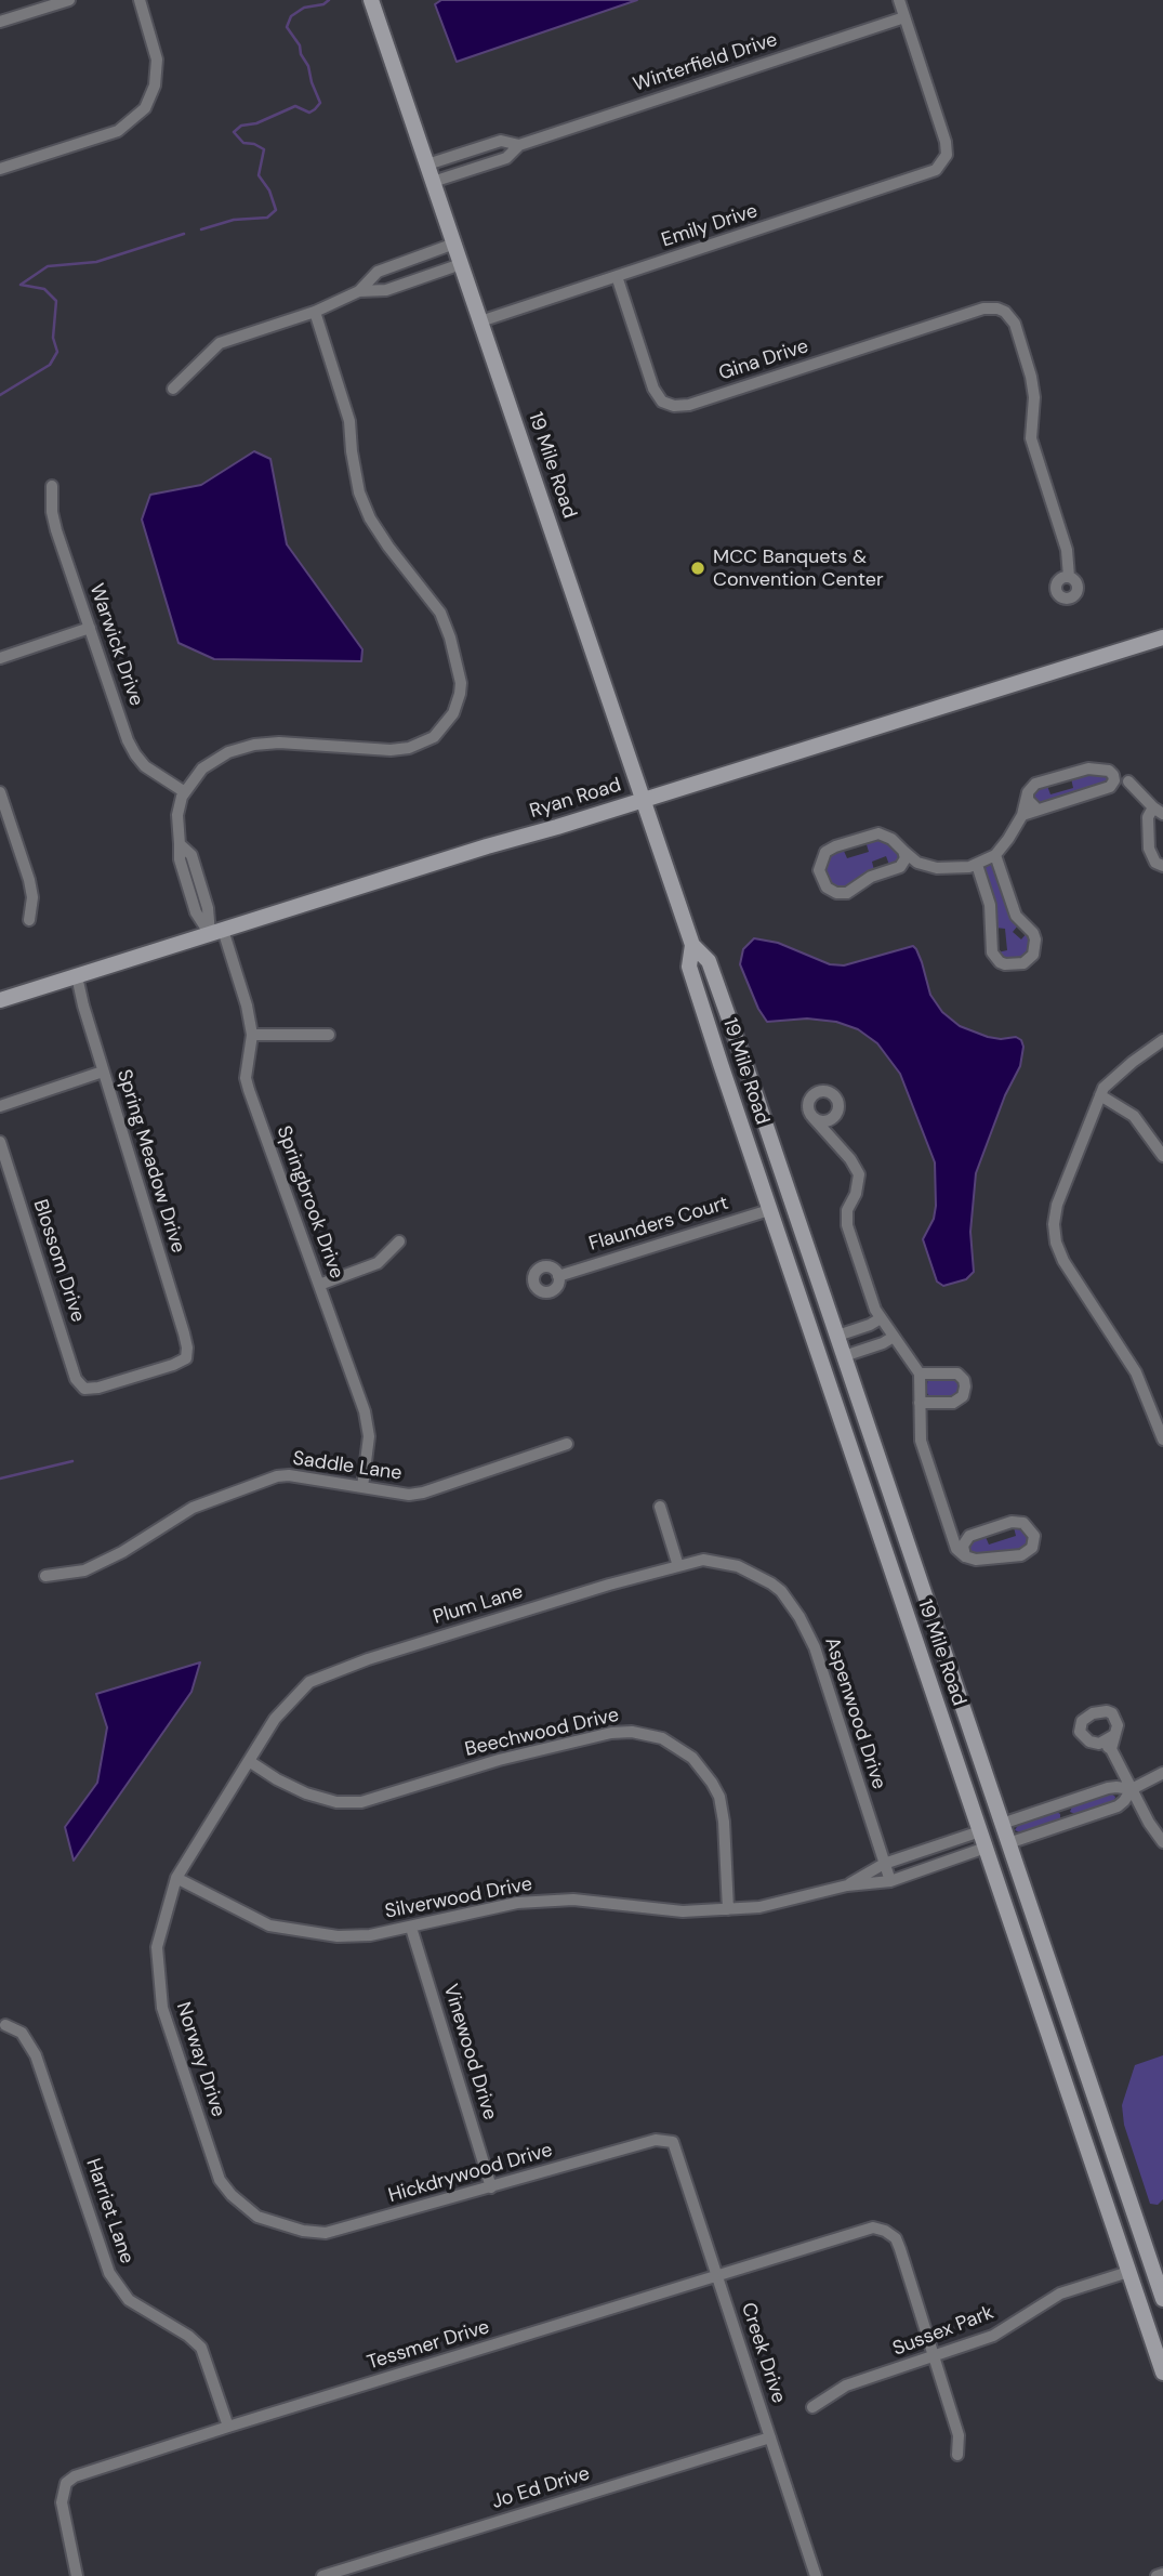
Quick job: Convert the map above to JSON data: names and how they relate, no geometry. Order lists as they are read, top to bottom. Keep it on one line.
{"streets":{"main road":["19 Mile Road","Ryan Road"],"street":["Winterfield Drive","Emily Drive","Gina Drive","Warwick Drive","Spring Meadow Drive","Springbrook Drive","Flaunders Court","Blossom Drive","Saddle Lane","Plum Lane","Aspenwood Drive","Beechwood Drive","Silverwood Drive","Vinewood Drive","Norway Drive","Hickdrywood Drive","Harriet Lane","Sussex Park","Tessmer Drive","Creek Drive","Jo Ed Drive"]},"crossings":[["Winterfield Drive","Emily Drive"],["Winterfield Drive","19 Mile Road"],["Emily Drive","Gina Drive"],["Emily Drive","19 Mile Road"],["19 Mile Road","Ryan Road"],["19 Mile Road","Flaunders Court"],["19 Mile Road","Silverwood Drive"],["19 Mile Road","Sussex Park"],["Warwick Drive","Springbrook Drive"],["Ryan Road","Spring Meadow Drive"],["Ryan Road","Springbrook Drive"],["Spring Meadow Drive","Blossom Drive"],["Springbrook Drive","Saddle Lane"],["Plum Lane","Aspenwood Drive"],["Plum Lane","Beechwood Drive"],["Plum Lane","Norway Drive"],["Aspenwood Drive","Silverwood Drive"],["Beechwood Drive","Silverwood Drive"],["Beechwood Drive","Norway Drive"],["Silverwood Drive","Vinewood Drive"],["Silverwood Drive","Norway Drive"],["Vinewood Drive","Hickdrywood Drive"],["Norway Drive","Hickdrywood Drive"],["Hickdrywood Drive","Creek Drive"],["Harriet Lane","Tessmer Drive"],["Sussex Park","Tessmer Drive"],["Tessmer Drive","Creek Drive"],["Creek Drive","Jo Ed Drive"]],"places":["MCC Banquets & Convention Center"]}
